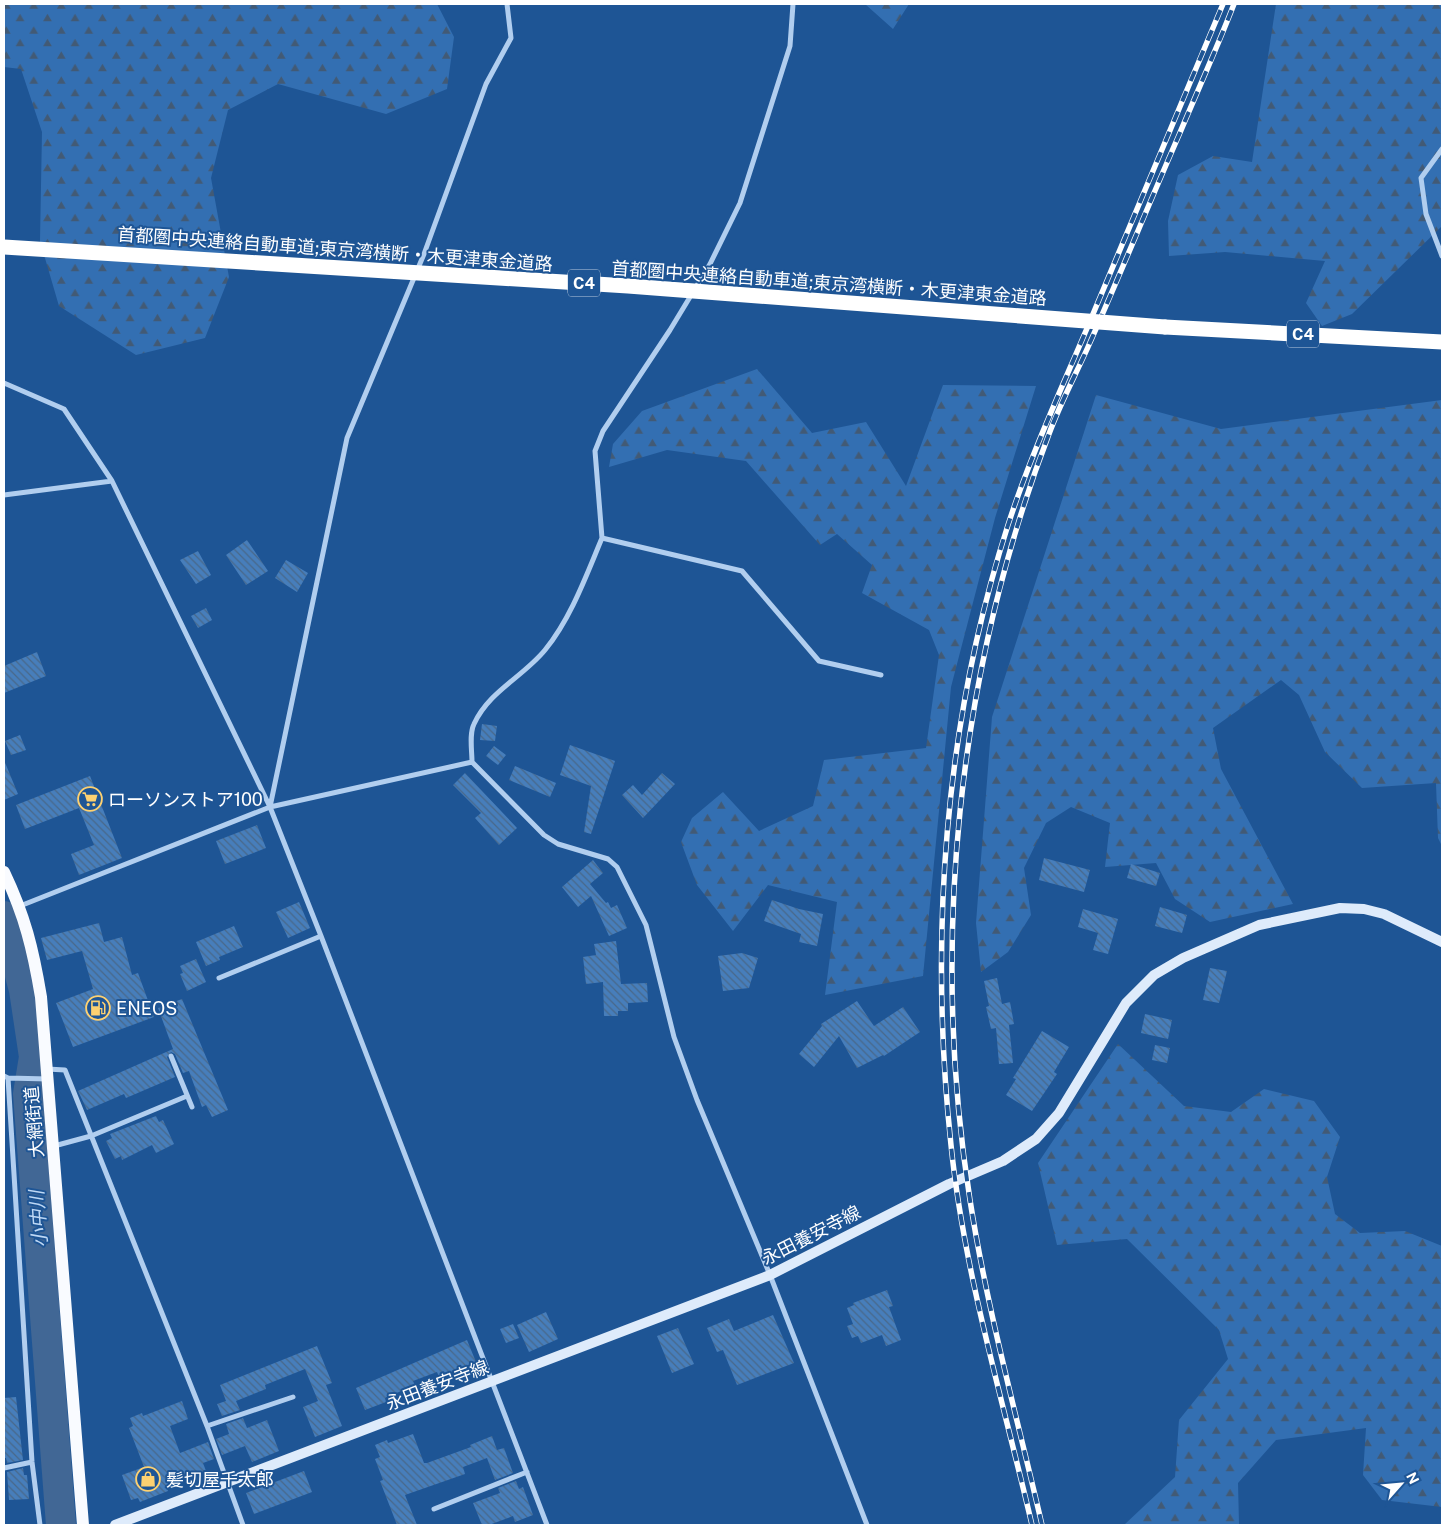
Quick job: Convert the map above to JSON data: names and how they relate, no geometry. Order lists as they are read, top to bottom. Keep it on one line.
{"streets":{"highway":["首都圏中央連絡自動車道;東京湾横断・木更津東金道路","C4"],"main road":["大網街道"],"street":["永田養安寺線"]},"water":["小中川"],"places":{"supermarket":["ローソンストア100"],"fuel station":["ENEOS"],"shop":["髪切屋千太郎"]},"north":"top right"}
